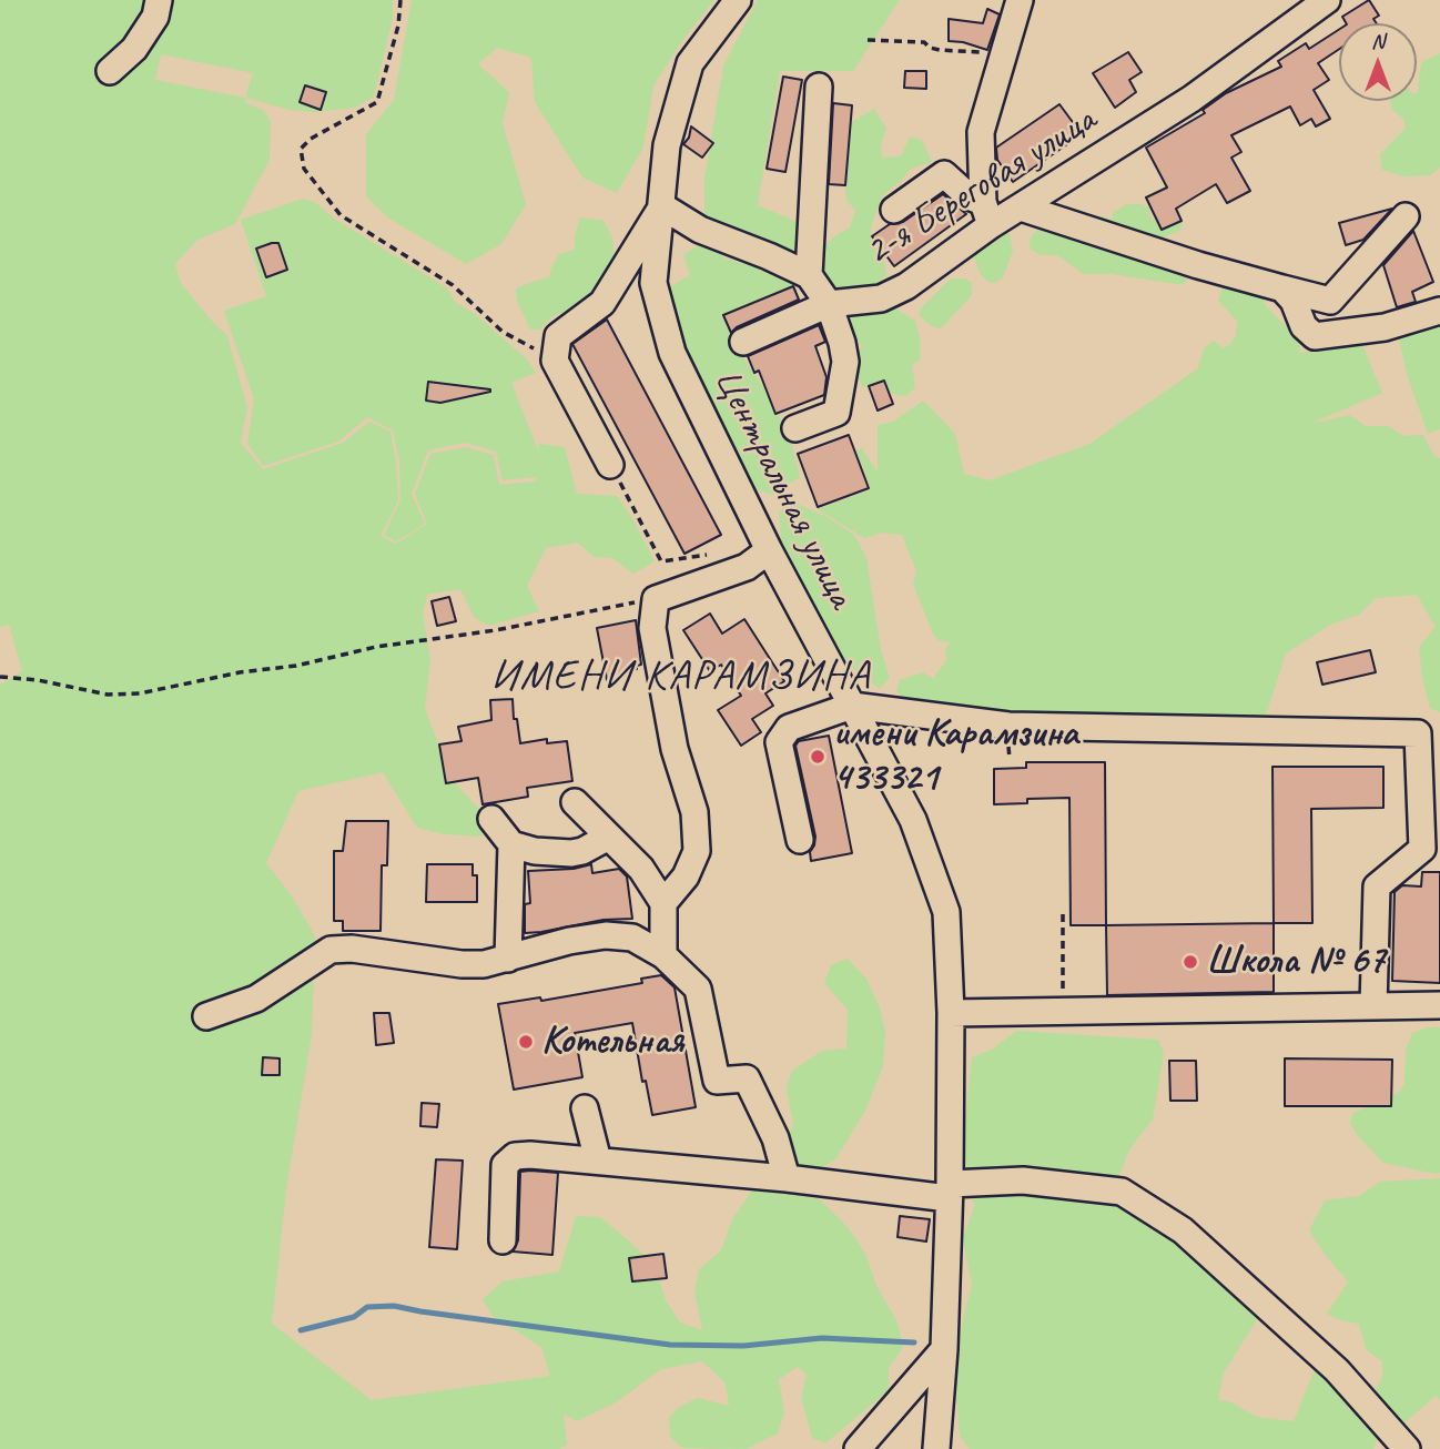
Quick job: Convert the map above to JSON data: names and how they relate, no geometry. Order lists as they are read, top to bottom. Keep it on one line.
{"streets":{"street":["2-я Береговая улица","Центральная улица"]},"districts":["ИМЕНИ КАРАМЗИНА"],"places":["имени Карамзина 433321","Школа № 67","Котельная"],"north":"top"}
